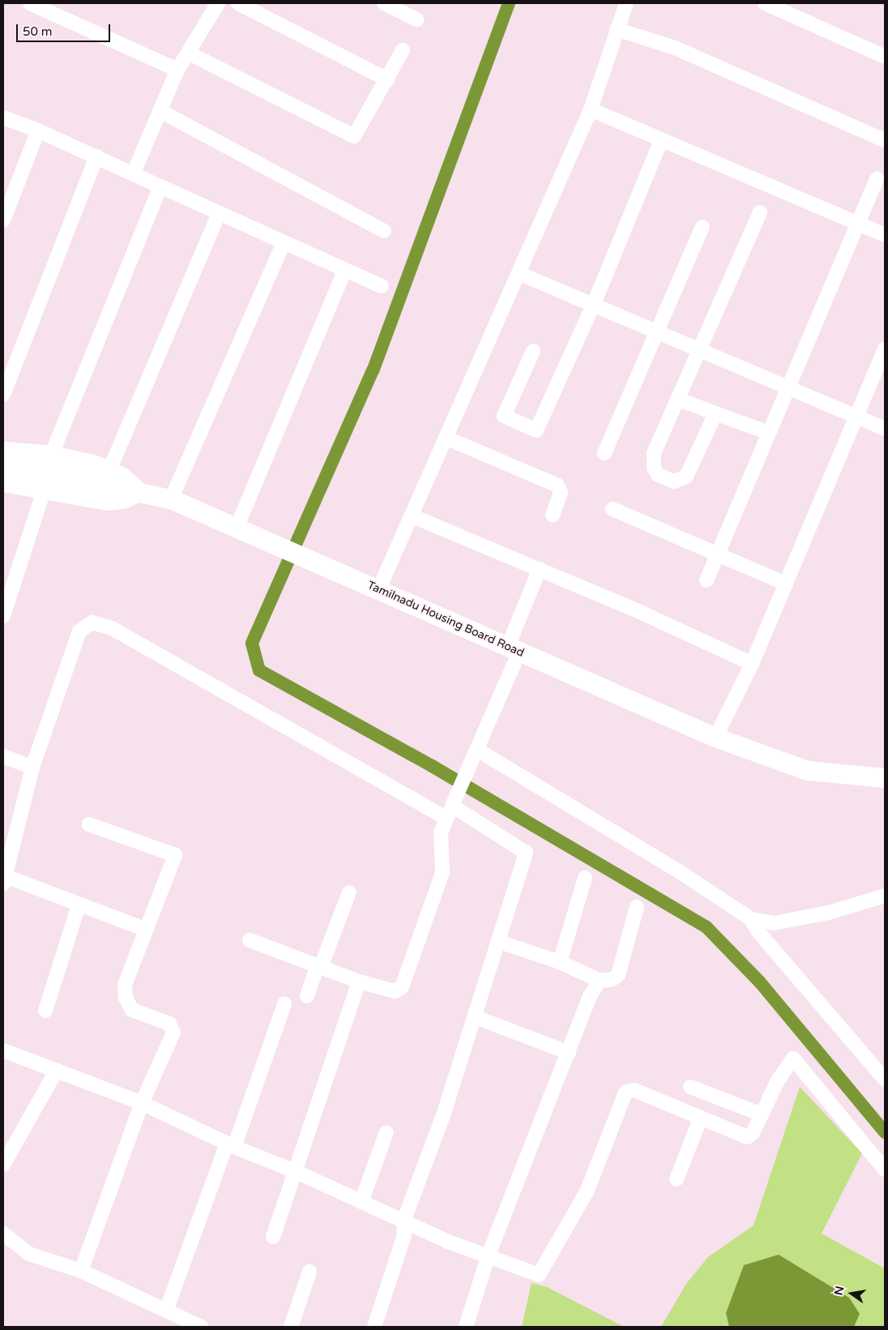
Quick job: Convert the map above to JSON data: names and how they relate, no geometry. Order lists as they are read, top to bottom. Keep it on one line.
{"streets":{"street":["Tamilnadu Housing Board Road"]},"scale_bar":"50 m","north":"left"}
